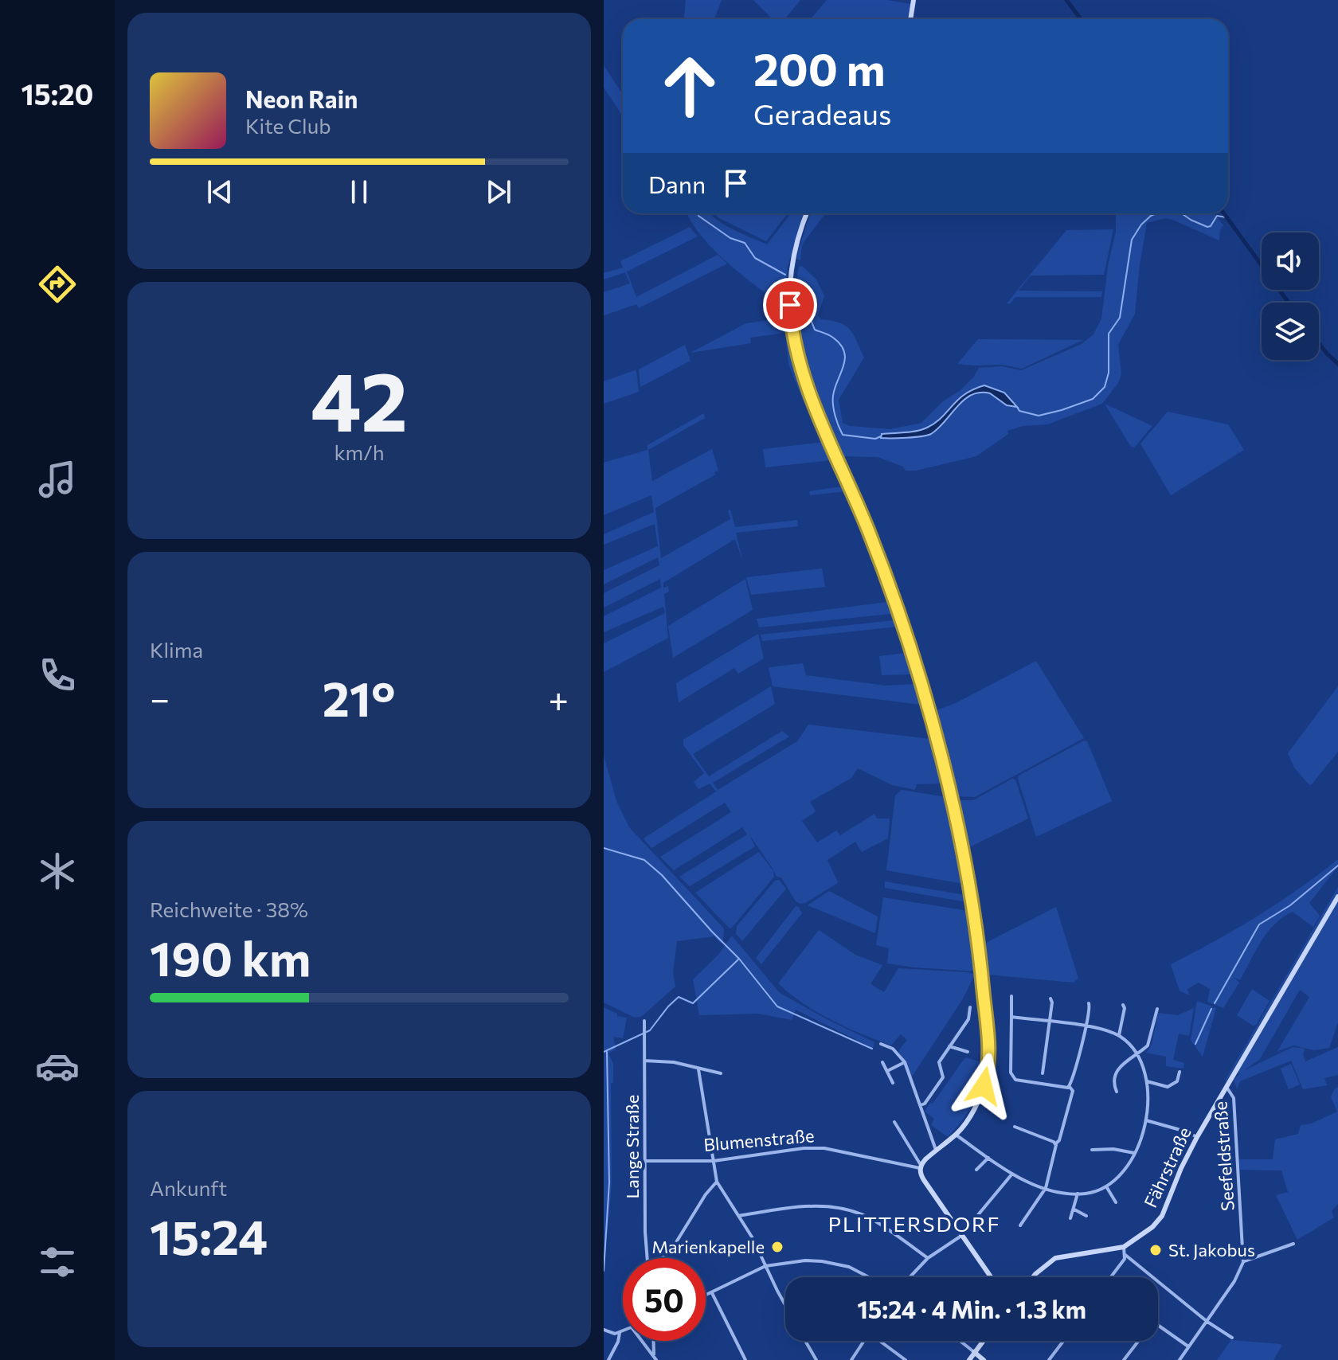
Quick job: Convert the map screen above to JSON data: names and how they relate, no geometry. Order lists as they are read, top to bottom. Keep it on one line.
{"streets":{"main road":["Fährstraße"],"street":["Blumenstraße","Lange Straße","Seefeldstraße"]},"crossings":[["Blumenstraße","Lange Straße"],["Seefeldstraße","Fährstraße"]],"districts":["PLITTERSDORF"],"places":["Marienkapelle","St. Jakobus"],"page":{"tabs":"15:20","turn":["200 m","Geradeaus"],"song":["Neon Rain","Kite Club"],"then":"Dann","tile":[["42","km/h"],"Klima",["Reichweite · 38%","190 km"],["Ankunft","15:24"]],"heat":["−","21°","+"],"limit":"50","trip":"15:24 · 4 Min. · 1.3 km"}}
